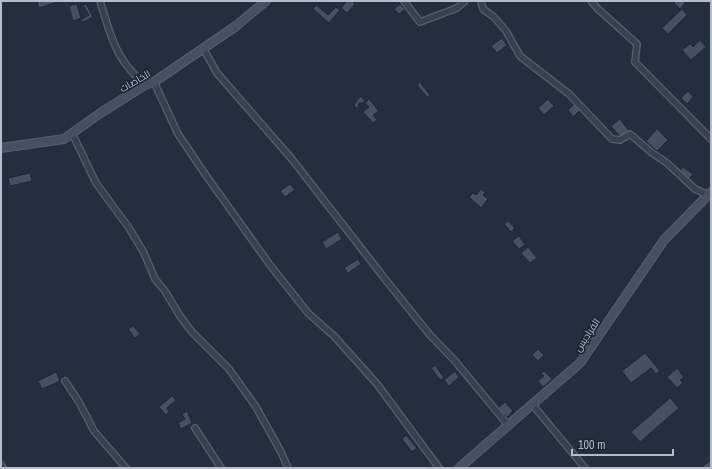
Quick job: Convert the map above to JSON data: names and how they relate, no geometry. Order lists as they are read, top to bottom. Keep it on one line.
{"streets":{"street":["الخاصات","الفراديس"]},"scale_bar":"100 m"}
